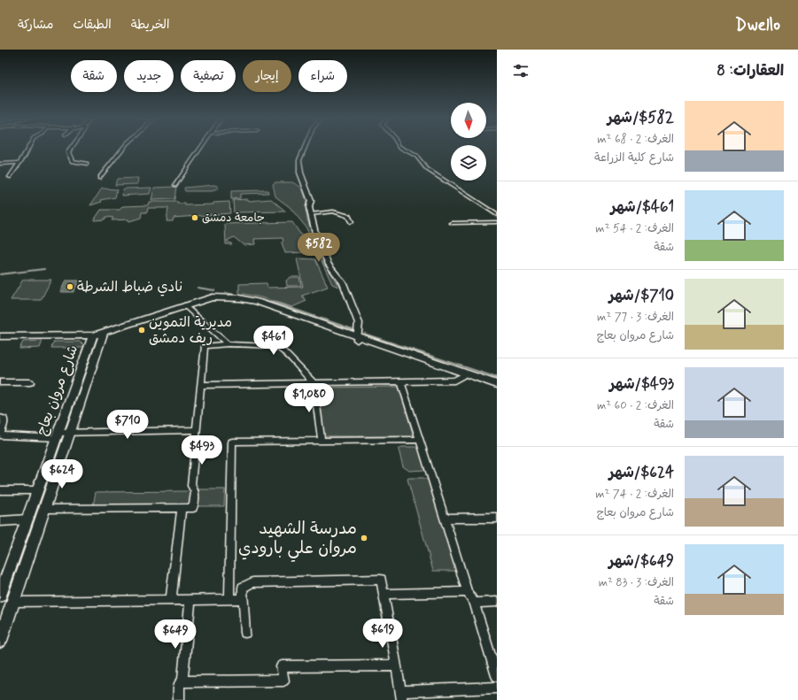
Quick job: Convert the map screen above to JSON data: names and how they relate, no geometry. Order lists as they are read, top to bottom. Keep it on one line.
{"streets":{"main road":["شارع مروان بعاج"]},"places":["جامعة دمشق","نادي ضباط الشرطة","مديرية التموين ريف دمشق","مدرسة الشهيد مروان علي بارودي"],"north":"bottom","page":{"header":"Dwello","nav":["الخريطة","الطبقات","مشاركة"],"heading":"العقارات: 8","chip":["شراء","إيجار","تصفية","جديد","شقة"],"list":[{"name":"$582/شهر","note":"الغرف: 2 · 68 m² · شارع كلية الزراعة"},{"name":"$461/شهر","note":"الغرف: 2 · 54 m² · شقة"},{"name":"$710/شهر","note":"الغرف: 3 · 77 m² · شارع مروان بعاج"},{"name":"$493/شهر","note":"الغرف: 2 · 60 m² · شقة"},{"name":"$624/شهر","note":"الغرف: 2 · 74 m² · شارع مروان بعاج"},{"name":"$649/شهر","note":"الغرف: 3 · 83 m² · شقة"}],"price":["$582","$461","$1,080","$710","$493","$624","$619","$649"]}}
